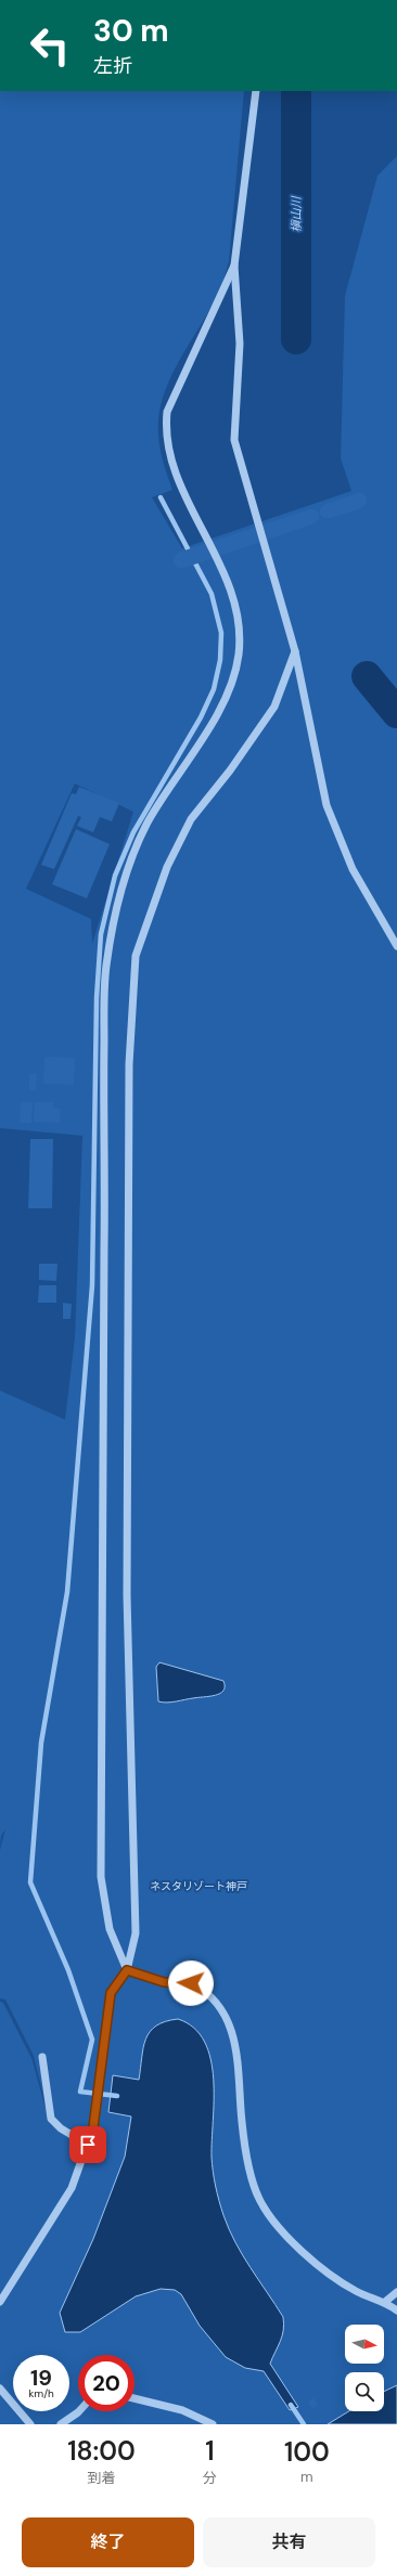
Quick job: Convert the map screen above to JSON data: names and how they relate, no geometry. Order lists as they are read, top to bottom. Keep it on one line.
{"water":["槇山川"],"parks":["ネスタリゾート神戸"],"north":"right","page":{"turn":["30 m","左折"],"speed":"19 km/h","limit":"20","eta":["18:00","到着","1","分","100","m"],"buttons":["終了","共有"]}}
